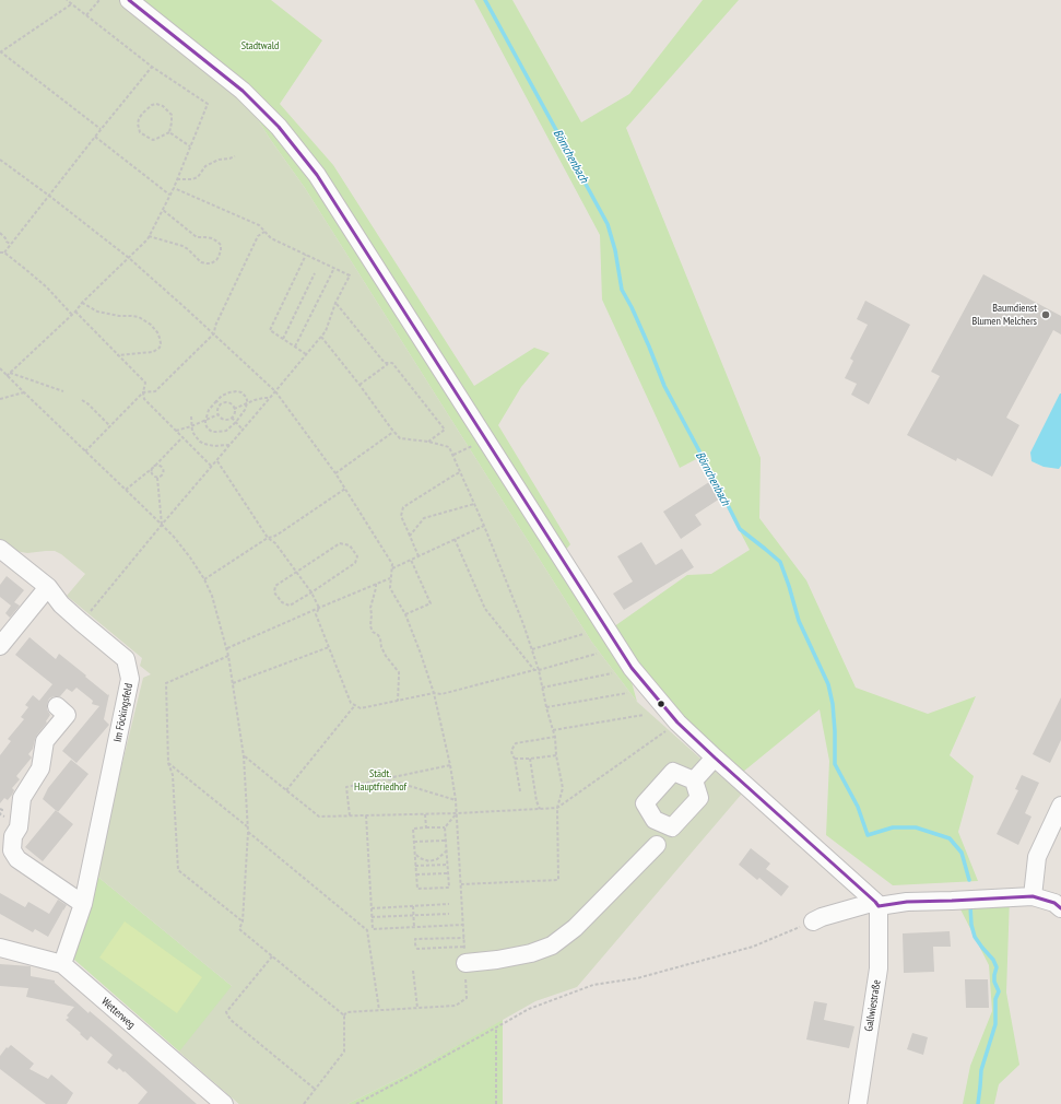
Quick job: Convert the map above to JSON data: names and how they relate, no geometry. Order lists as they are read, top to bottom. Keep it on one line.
{"streets":{"street":["Im Föckingsfeld","Gallwiestraße","Wetterweg"]},"crossings":[["Im Föckingsfeld","Wetterweg"]],"water":["Börnchenbach"],"parks":["Stadtwald","Städt. Hauptfriedhof"],"places":["Baumdienst Blumen Melchers"]}
